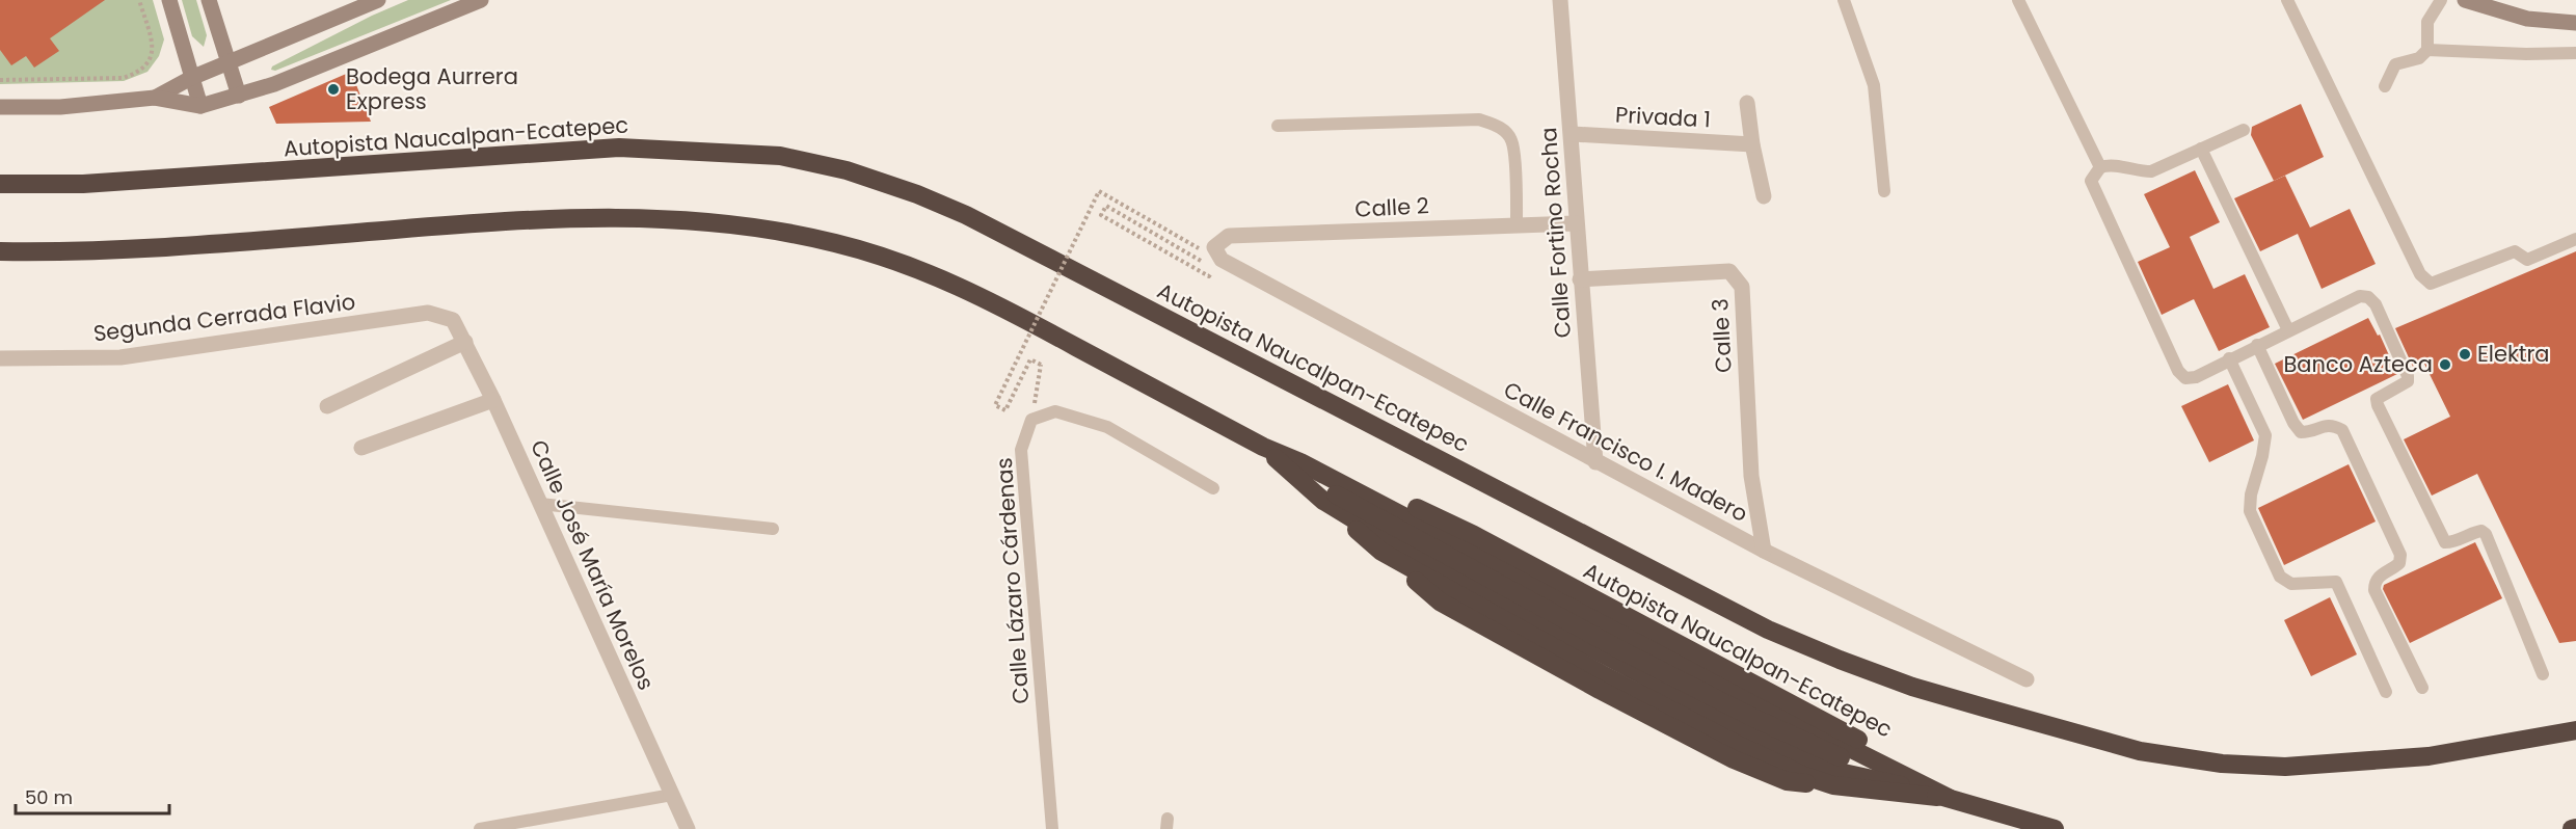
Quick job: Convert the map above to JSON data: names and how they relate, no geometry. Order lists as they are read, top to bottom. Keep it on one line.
{"streets":{"highway":["Autopista Naucalpan-Ecatepec"],"street":["Privada 1","Calle 2","Calle Fortino Rocha","Segunda Cerrada Flavio","Calle 3","Calle Francisco I. Madero","Calle José María Morelos"],"lane":["Calle Lázaro Cárdenas"]},"crossings":[["Privada 1","Calle Fortino Rocha"],["Calle 2","Calle Fortino Rocha"],["Calle 2","Calle Francisco I. Madero"],["Calle Fortino Rocha","Calle 3"],["Calle Fortino Rocha","Calle Francisco I. Madero"],["Segunda Cerrada Flavio","Calle José María Morelos"],["Calle 3","Calle Francisco I. Madero"]],"places":["Bodega Aurrera Express","Elektra","Banco Azteca"],"scale_bar":"50 m"}
